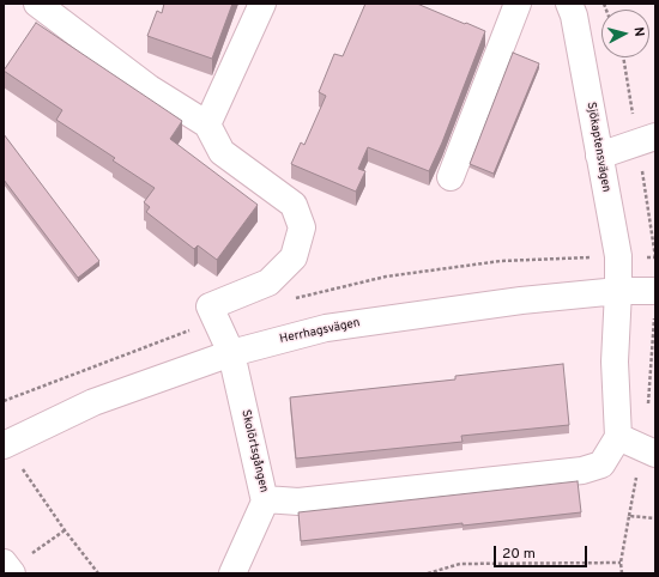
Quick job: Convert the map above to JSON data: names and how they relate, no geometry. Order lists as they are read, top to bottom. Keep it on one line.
{"streets":{"street":["Sjökaptensvägen","Herrhagsvägen","Skolörtsgången"]},"crossings":[["Sjökaptensvägen","Herrhagsvägen"],["Herrhagsvägen","Skolörtsgången"]],"scale_bar":"20 m","north":"right"}
